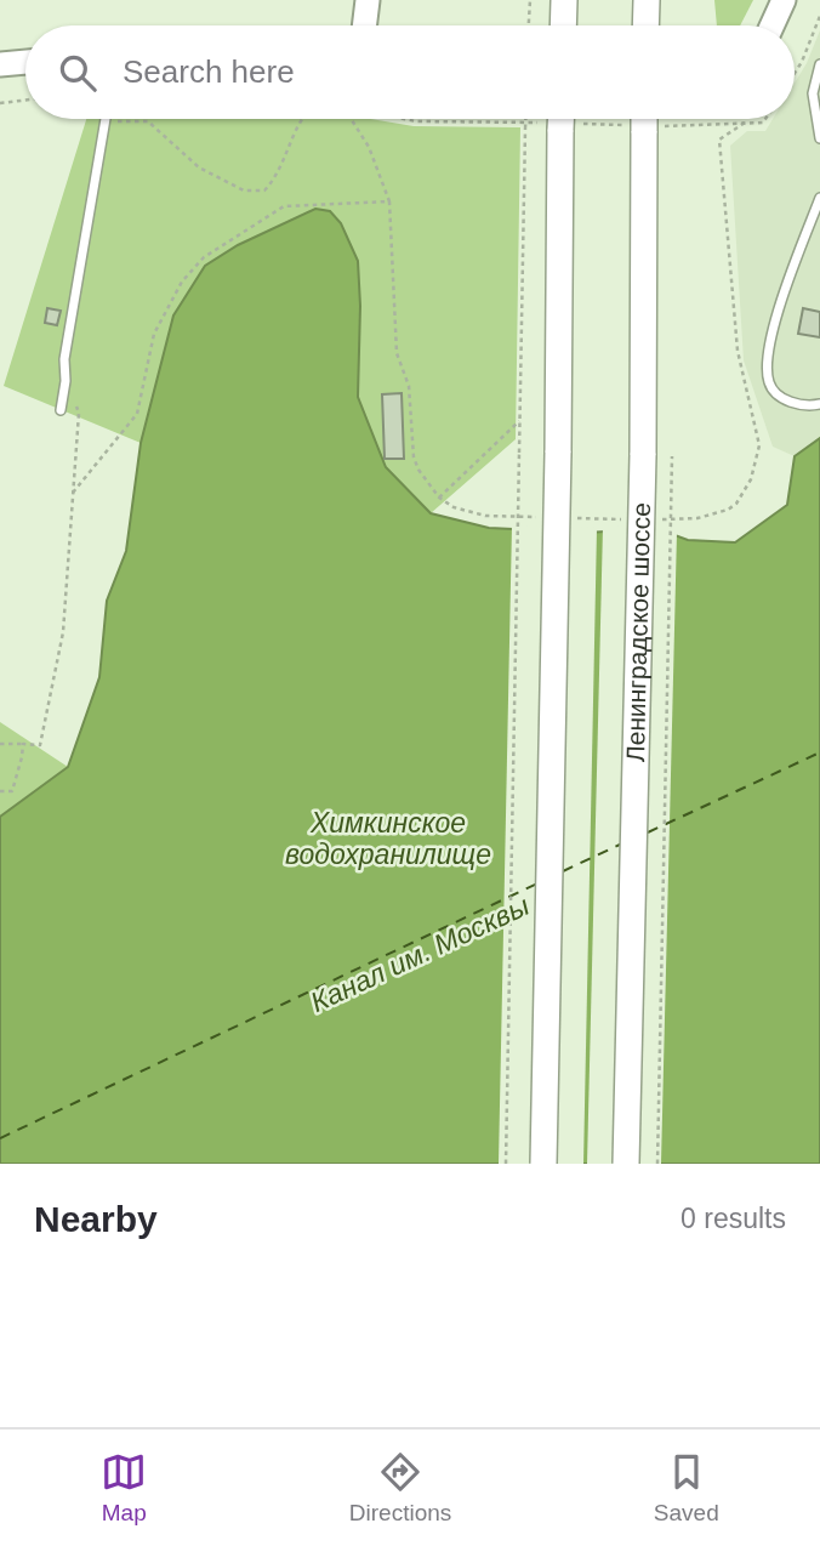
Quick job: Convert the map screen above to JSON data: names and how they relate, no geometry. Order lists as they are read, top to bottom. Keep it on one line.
{"streets":{"main road":["Ленинградское шоссе"]},"water":["Химкинское водохранилище","Канал им. Москвы"],"page":{"search":"Search here","heading":["Nearby","0 results"],"nav":["Map","Directions","Saved"]}}
